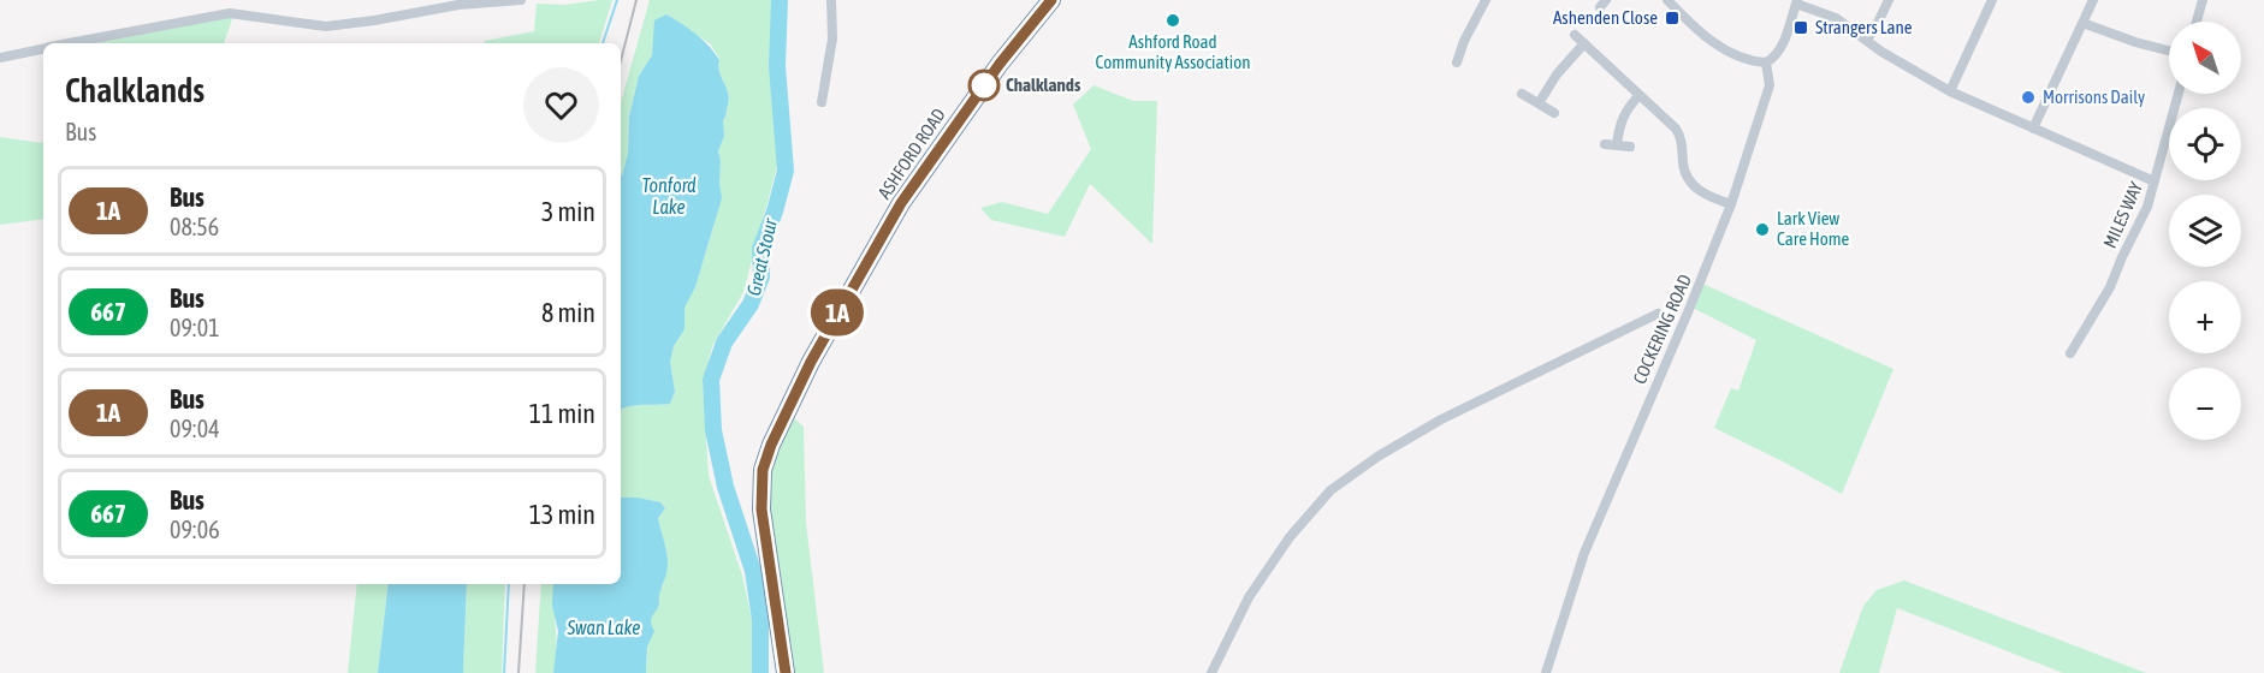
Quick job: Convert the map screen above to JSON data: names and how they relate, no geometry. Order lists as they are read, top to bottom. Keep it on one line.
{"streets":{"highway":["ASHFORD ROAD"],"street":["MILES WAY","COCKERING ROAD"]},"water":["Tonford Lake","Great Stour","Swan Lake"],"places":{"transit":["Ashenden Close","Strangers Lane"],"other":["Ashford Road Community Association","Chalklands","Morrisons Daily","Lark View Care Home"]},"lines":["bus line 1A"],"north":"top left","page":{"on_map":"1A","map_buttons":["+","−"],"heading":["Chalklands","Bus"],"list":[{"mark":"1A","name":"Bus","note":"08:56","value":"3 min"},{"mark":"667","name":"Bus","note":"09:01","value":"8 min"},{"mark":"1A","name":"Bus","note":"09:04","value":"11 min"},{"mark":"667","name":"Bus","note":"09:06","value":"13 min"}]}}
